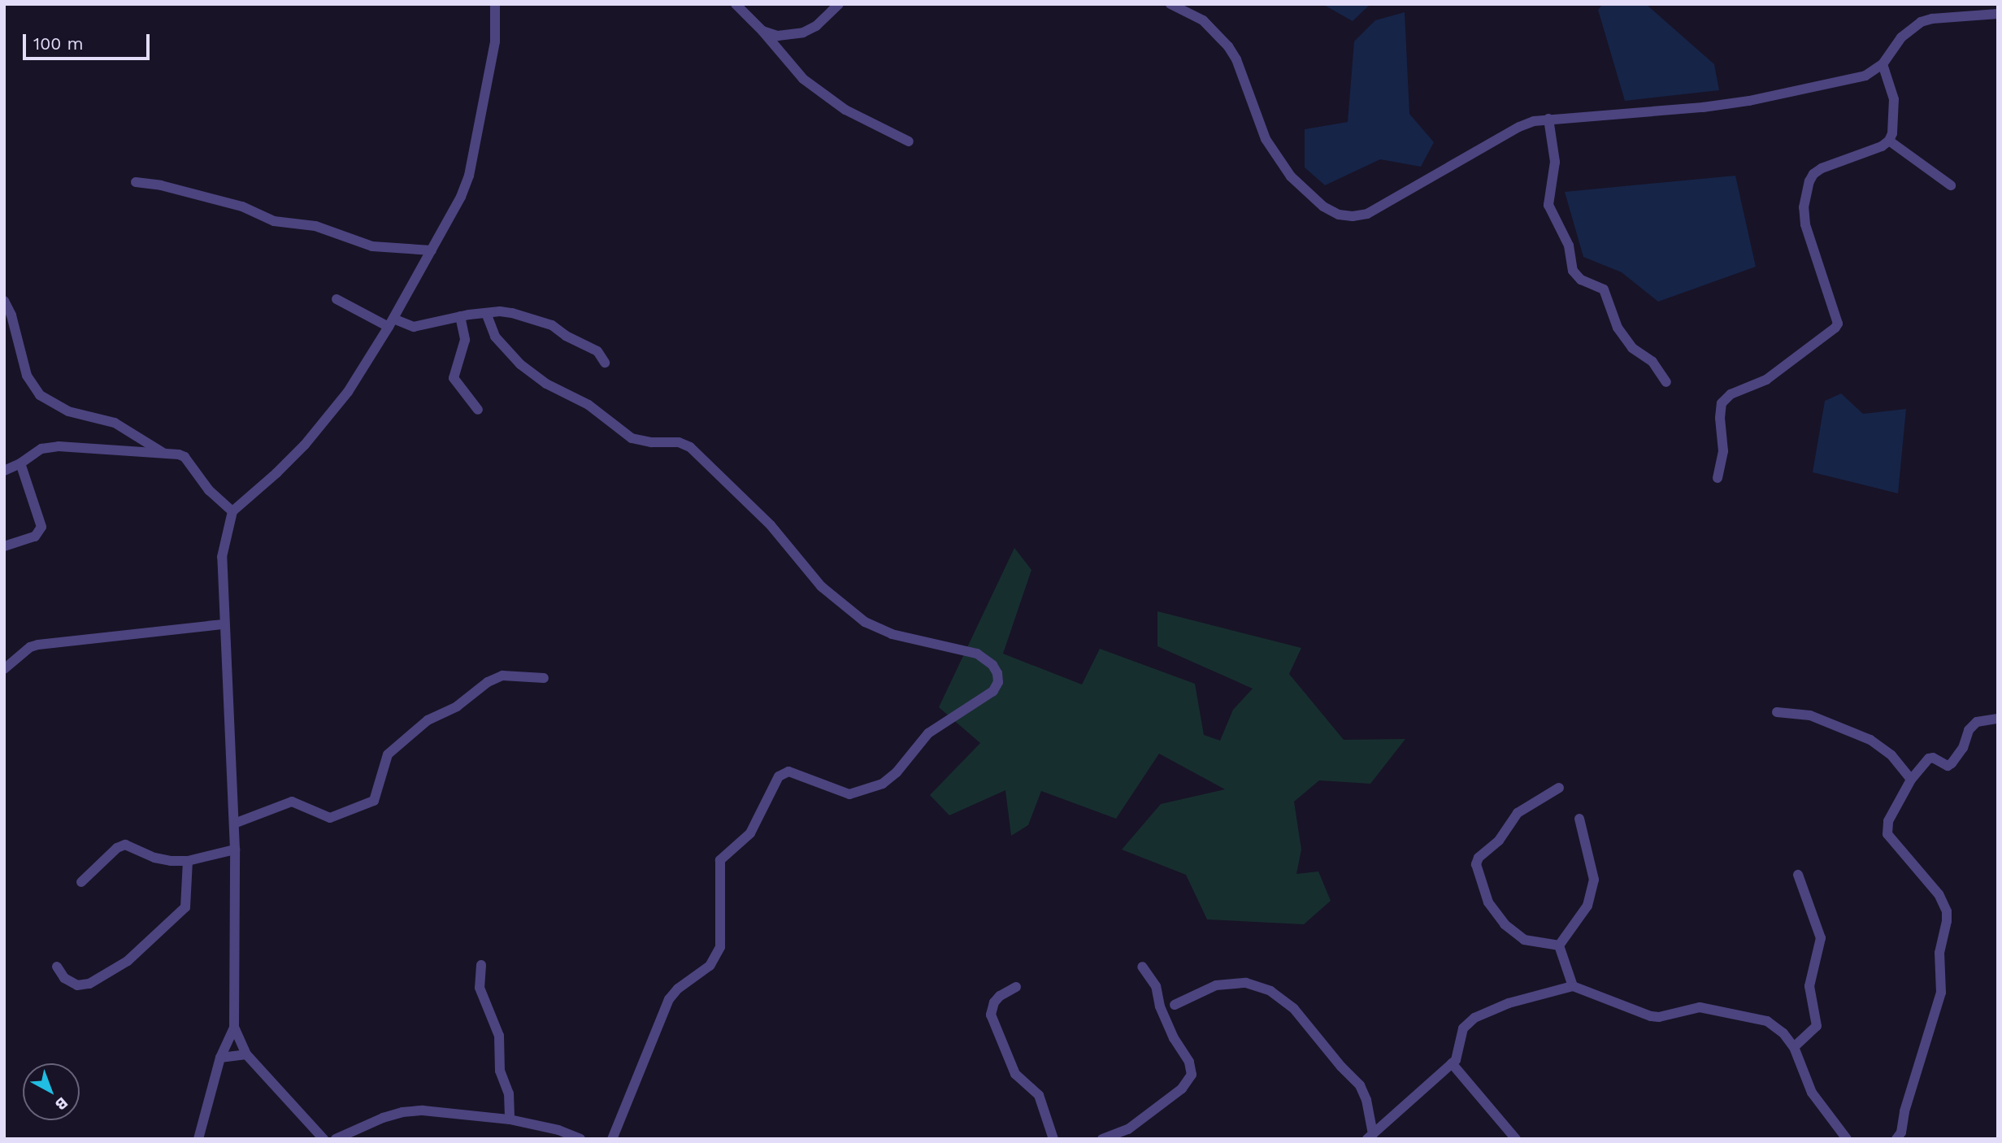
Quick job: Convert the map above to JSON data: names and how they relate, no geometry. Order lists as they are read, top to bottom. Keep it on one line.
{"scale_bar":"100 m","north":"bottom right"}
